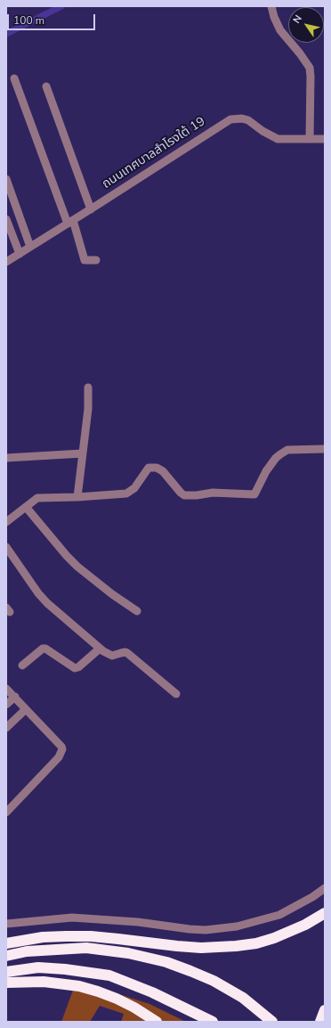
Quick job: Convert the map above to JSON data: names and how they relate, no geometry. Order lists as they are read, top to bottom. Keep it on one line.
{"streets":{"street":["ถนนเทศบาลสำโรงใต้ 19"]},"scale_bar":"100 m","north":"top left"}
